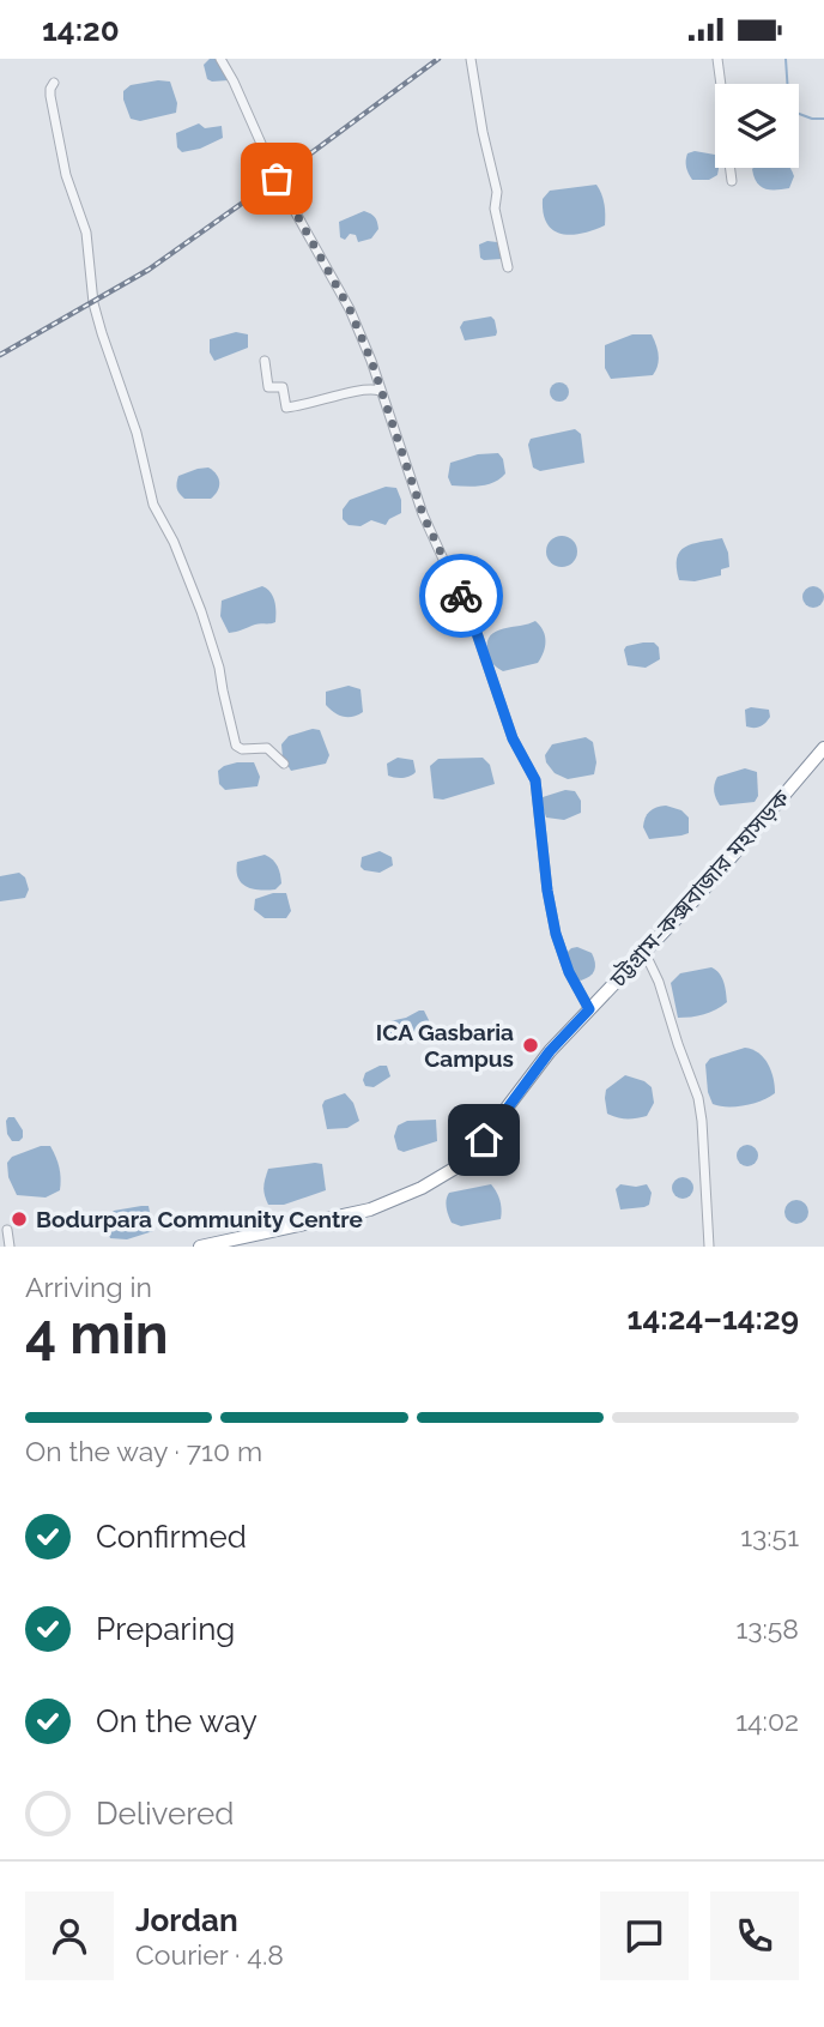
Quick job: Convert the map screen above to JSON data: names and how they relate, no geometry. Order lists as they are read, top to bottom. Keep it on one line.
{"streets":{"highway":["চট্টগ্রাম-কক্সবাজার মহাসড়ক"]},"places":["ICA Gasbaria Campus","Bodurpara Community Centre"],"page":{"status":"14:20","heading":["4 min","Arriving in","14:24–14:29"],"panel":["Jordan","Courier · 4.8"],"bar":"On the way · 710 m","list":[["Confirmed","13:51"],["Preparing","13:58"],["On the way","14:02"],"Delivered"]}}
